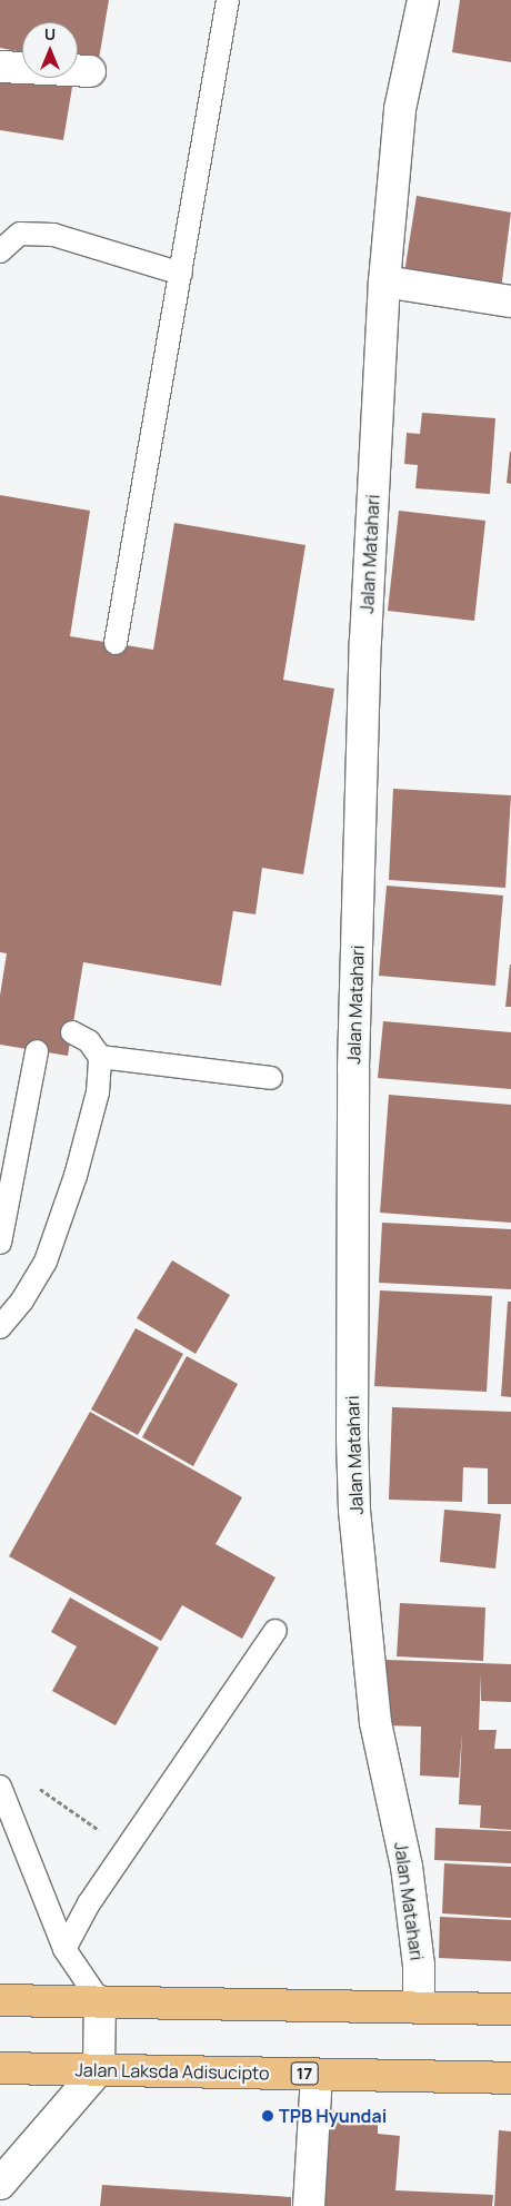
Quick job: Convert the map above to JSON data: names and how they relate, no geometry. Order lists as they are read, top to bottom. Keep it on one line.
{"streets":{"highway":["Jalan Laksda Adisucipto","17"],"street":["Jalan Matahari"]},"places":["TPB Hyundai"],"north":"top"}
